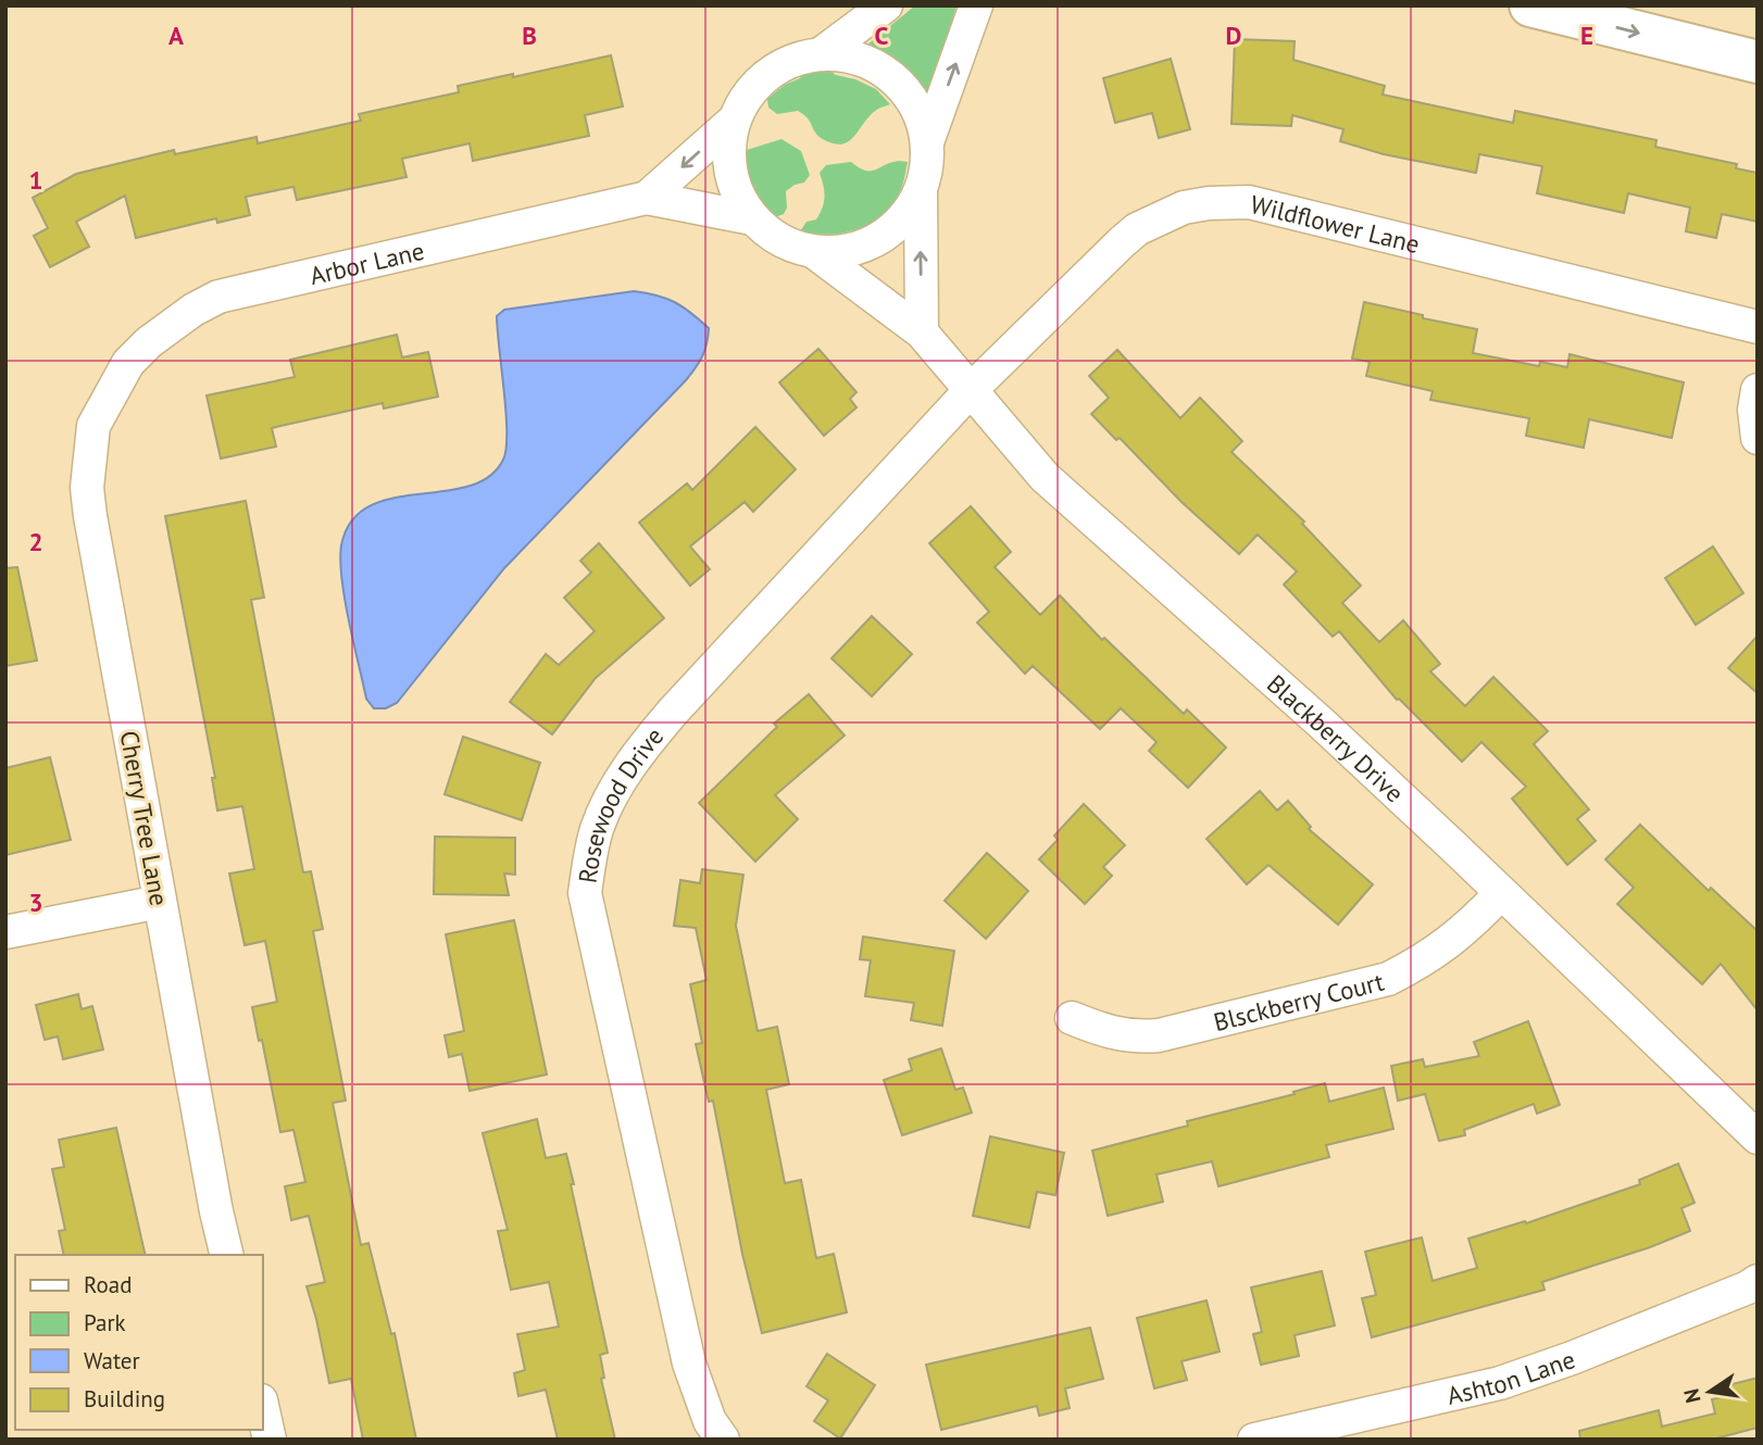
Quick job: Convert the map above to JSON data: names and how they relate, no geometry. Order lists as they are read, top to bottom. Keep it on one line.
{"streets":{"street":["Wildflower Lane","Arbor Lane","Blackberry Drive","Rosewood Drive","Cherry Tree Lane","Blsckberry Court","Ashton Lane"]},"crossings":[["Wildflower Lane","Blackberry Drive"],["Wildflower Lane","Rosewood Drive"],["Arbor Lane","Blackberry Drive"],["Arbor Lane","Cherry Tree Lane"],["Blackberry Drive","Rosewood Drive"],["Blackberry Drive","Blsckberry Court"]],"legend":["Road","Park","Water","Building"],"north":"left","grid":{"columns":["A","B","C","D","E"],"rows":["1","2","3"]}}
